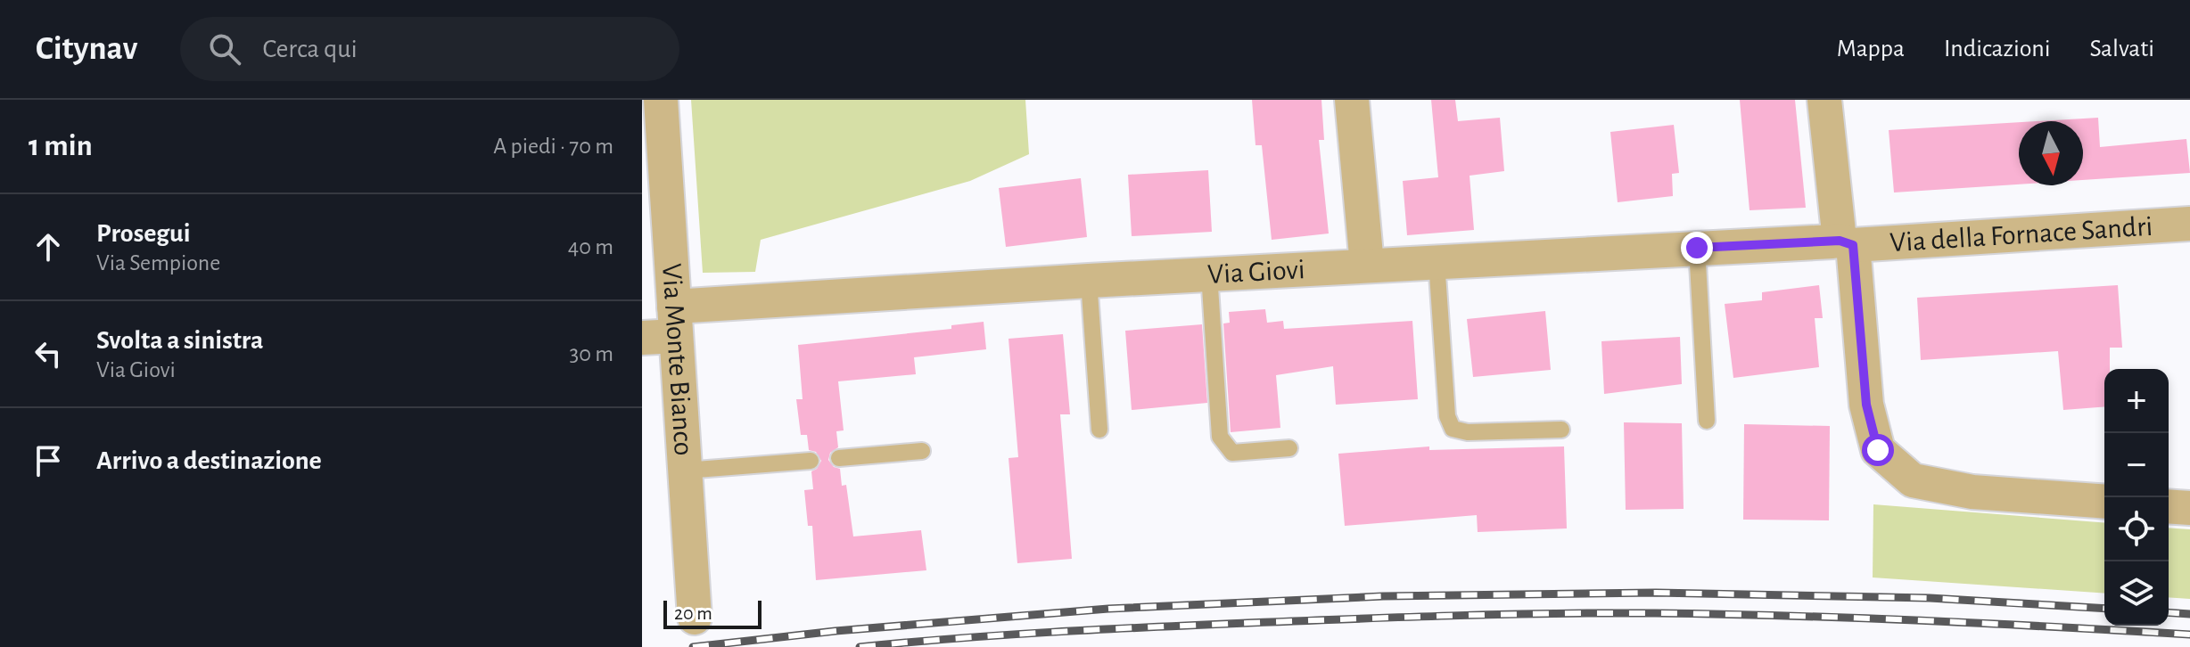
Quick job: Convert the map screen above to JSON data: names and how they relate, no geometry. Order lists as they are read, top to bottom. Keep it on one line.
{"streets":{"street":["Via della Fornace Sandri","Via Giovi","Via Monte Bianco"]},"crossings":[["Via della Fornace Sandri","Via Giovi"],["Via Giovi","Via Monte Bianco"]],"scale_bar":"20 m","north":"bottom","page":{"header":"Citynav","search":"Cerca qui","nav":["Mappa","Indicazioni","Salvati"],"heading":["1 min","A piedi · 70 m"],"list":[["Prosegui","Via Sempione","40 m"],["Svolta a sinistra","Via Giovi","30 m"],"Arrivo a destinazione"],"map_buttons":["+","−"],"scale":"20 m"}}
